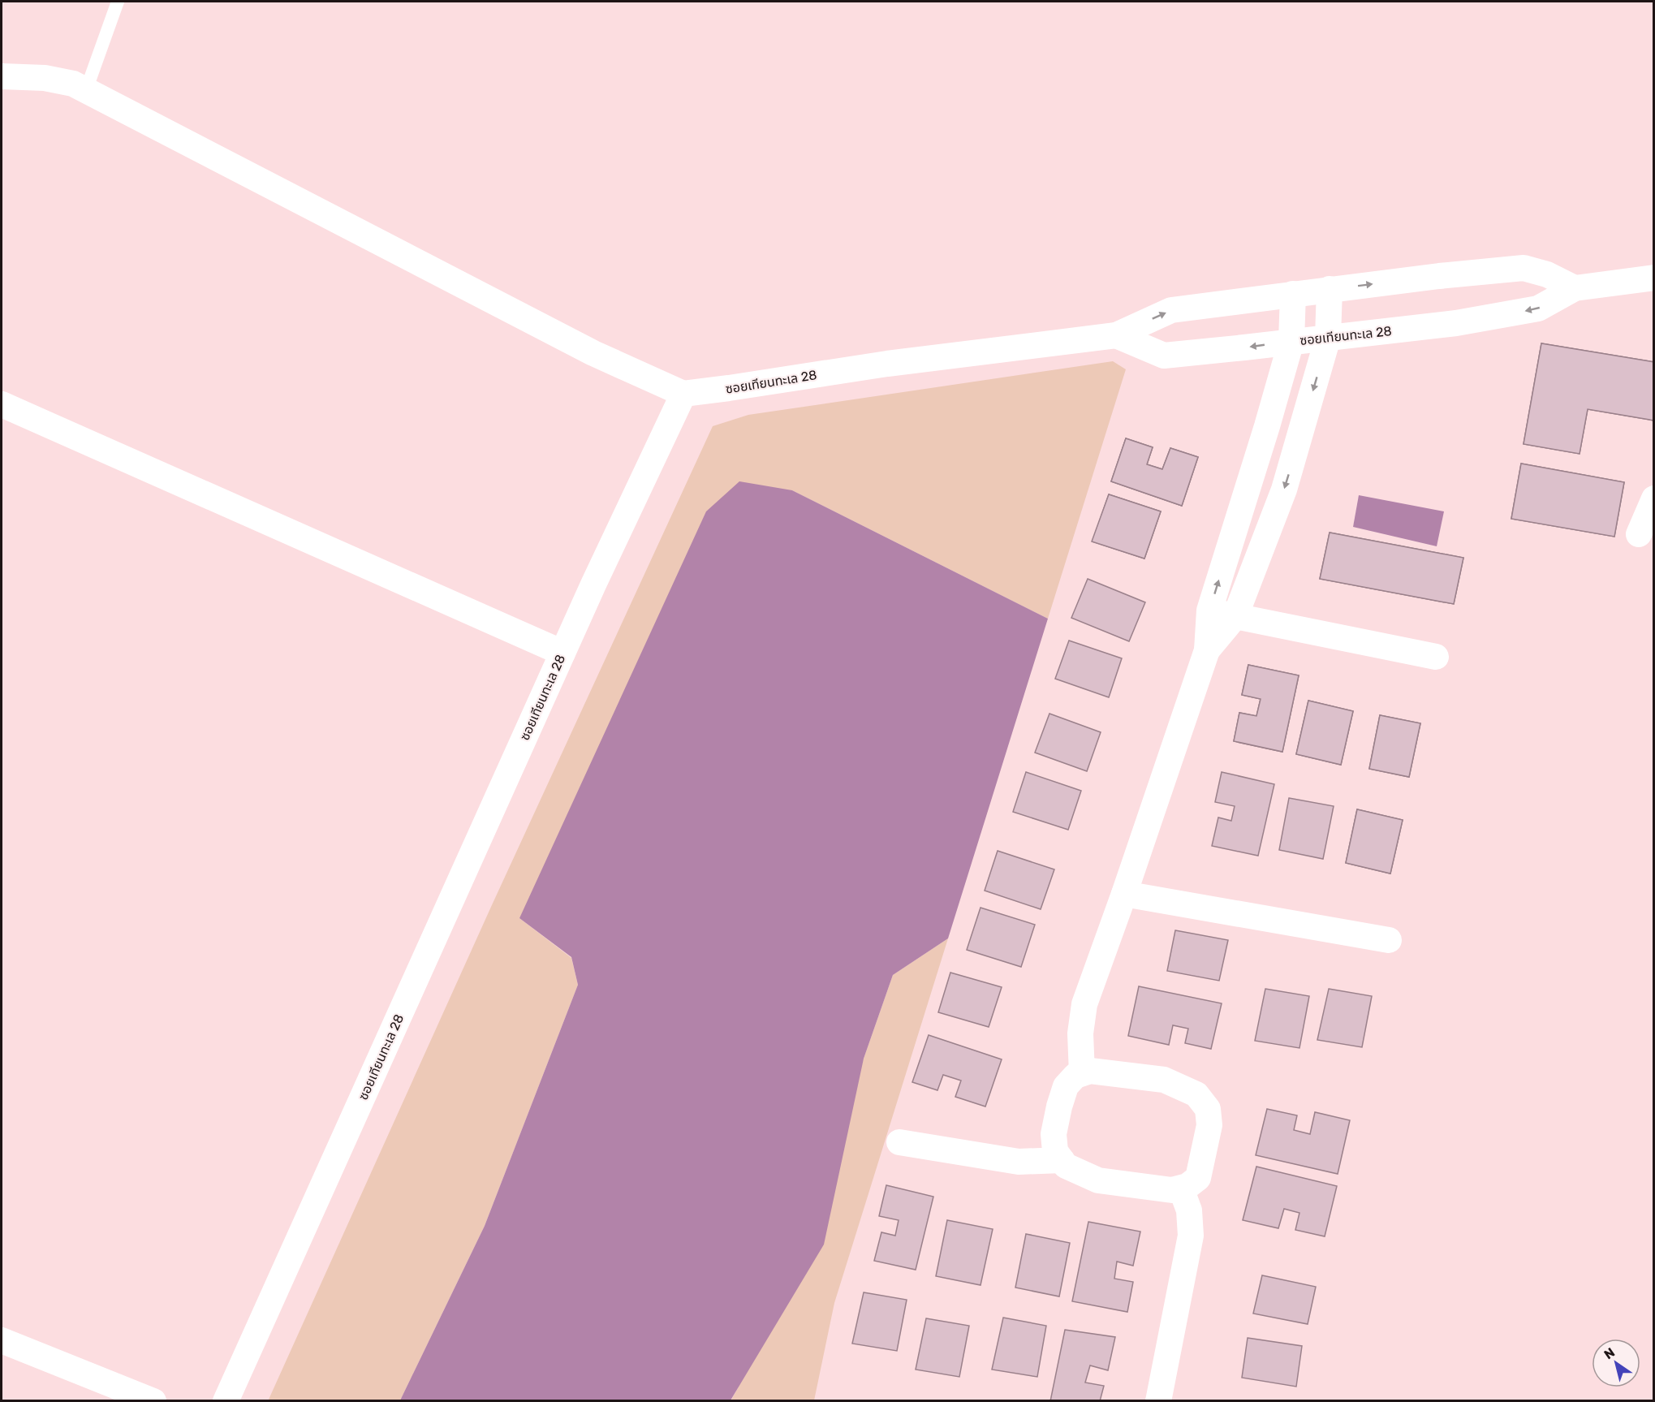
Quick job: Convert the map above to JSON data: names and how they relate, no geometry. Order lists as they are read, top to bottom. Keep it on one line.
{"streets":{"street":["ซอยเทียนทะเล 28"]},"north":"top left"}
